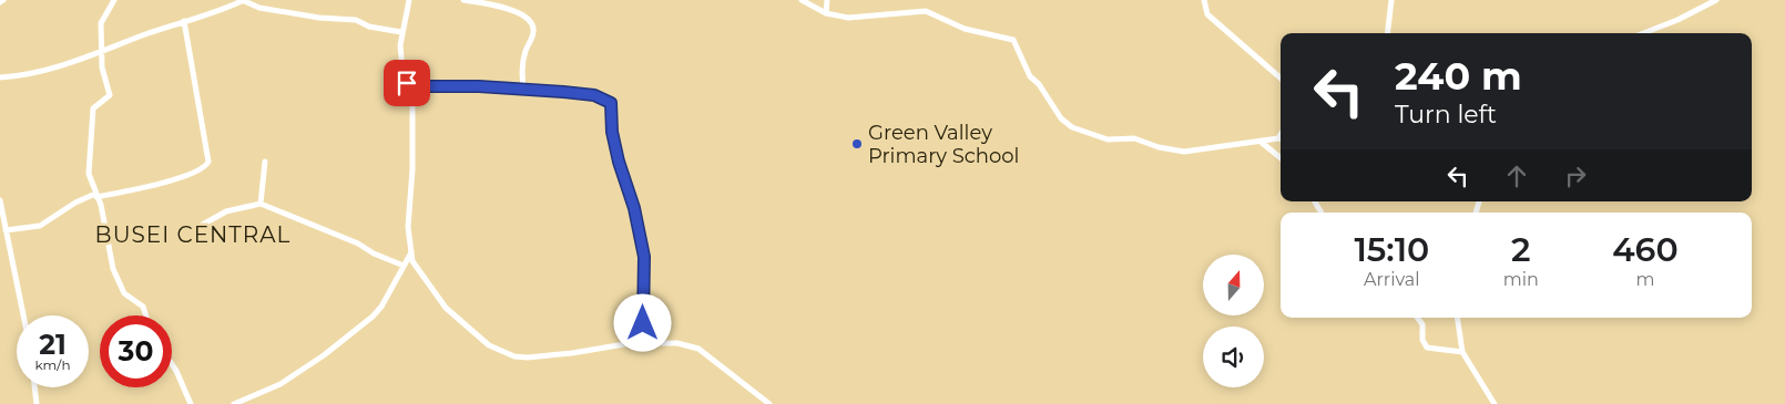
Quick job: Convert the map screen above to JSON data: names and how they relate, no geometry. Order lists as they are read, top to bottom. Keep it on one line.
{"districts":["BUSEI CENTRAL"],"places":["Green Valley Primary School"],"north":"top","page":{"turn":["240 m","Turn left"],"eta":["15:10","Arrival","2","min","460","m"],"speed":"21 km/h","limit":"30"}}
